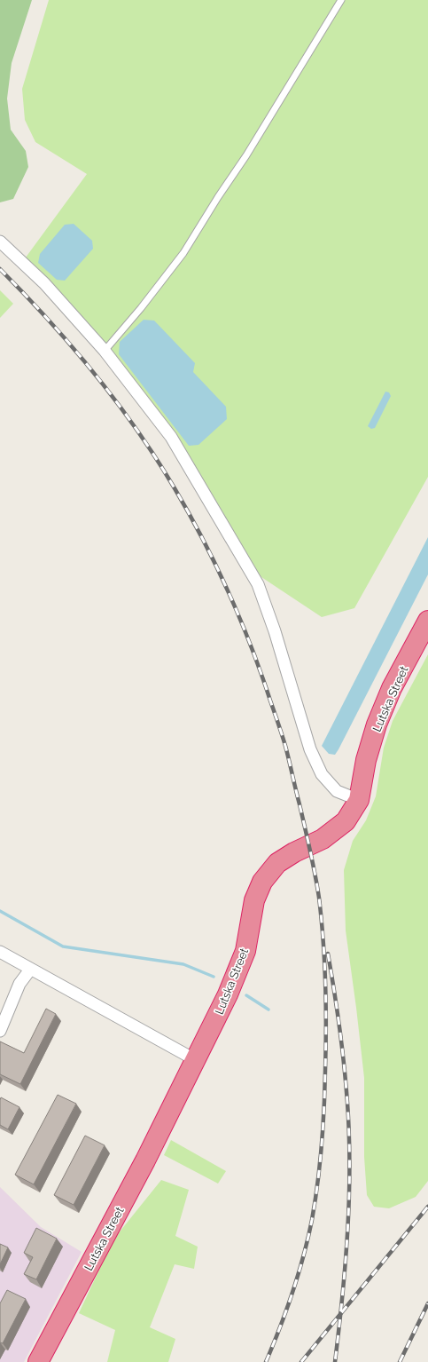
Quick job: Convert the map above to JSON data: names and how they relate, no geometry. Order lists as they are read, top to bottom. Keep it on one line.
{"streets":{"highway":["Lutska Street"]}}
